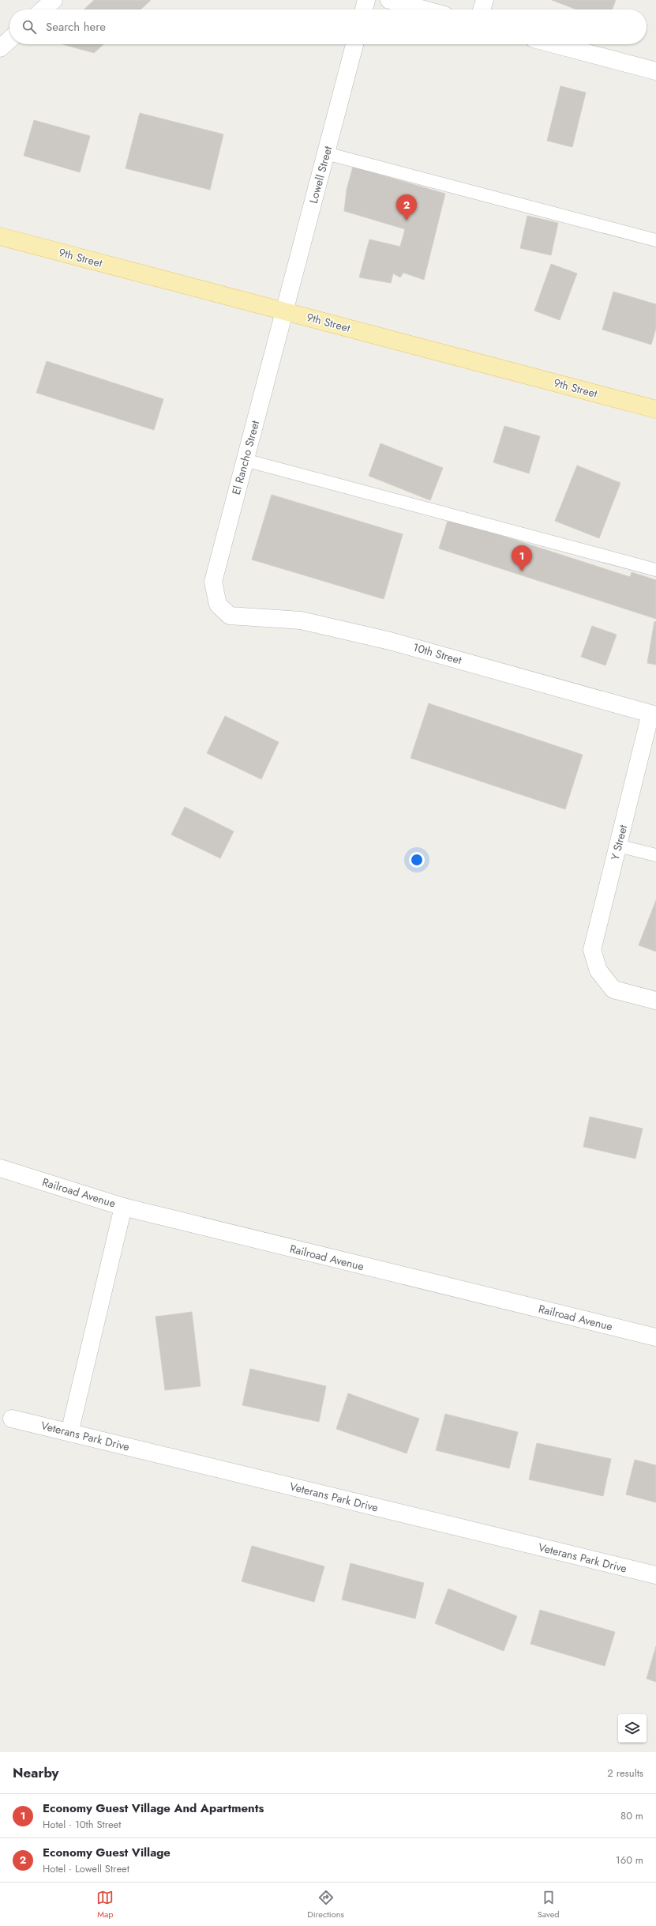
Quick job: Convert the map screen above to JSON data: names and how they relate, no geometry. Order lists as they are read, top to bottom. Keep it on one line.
{"streets":{"main road":["9th Street"],"street":["Lowell Street","El Rancho Street","10th Street","Y Street","Railroad Avenue","Veterans Park Drive"]},"crossings":[["Lowell Street","9th Street"],["Lowell Street","El Rancho Street"],["9th Street","El Rancho Street"],["El Rancho Street","10th Street"],["10th Street","Y Street"]],"page":{"search":"Search here","pins":["2","1"],"heading":["Nearby","2 results"],"list":[{"mark":"1","name":"Economy Guest Village And Apartments","note":"Hotel · 10th Street","value":"80 m"},{"mark":"2","name":"Economy Guest Village","note":"Hotel · Lowell Street","value":"160 m"}],"nav":["Map","Directions","Saved"]}}
